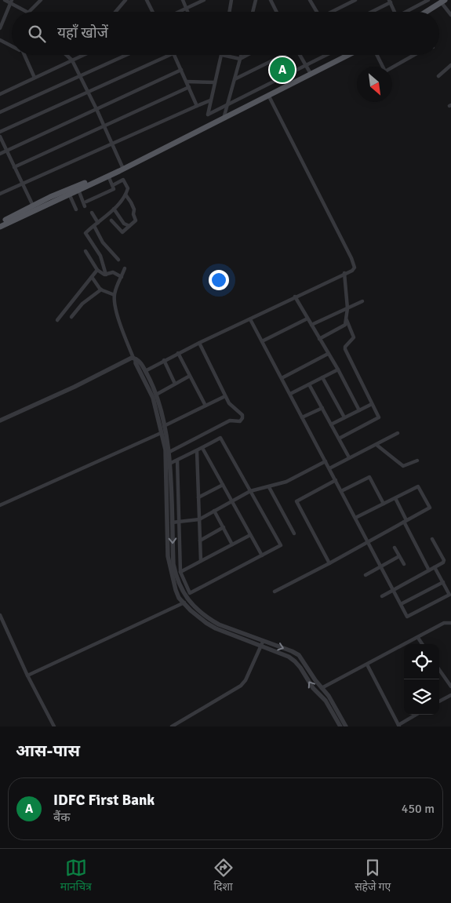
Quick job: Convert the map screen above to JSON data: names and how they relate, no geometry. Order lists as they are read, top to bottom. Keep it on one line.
{"north":"bottom right","page":{"search":"यहाँ खोजें","pins":"A","heading":"आस-पास","list":[{"mark":"A","name":"IDFC First Bank","note":"बैंक","value":"450 m"}],"nav":["मानचित्र","दिशा","सहेजे गए"]}}
